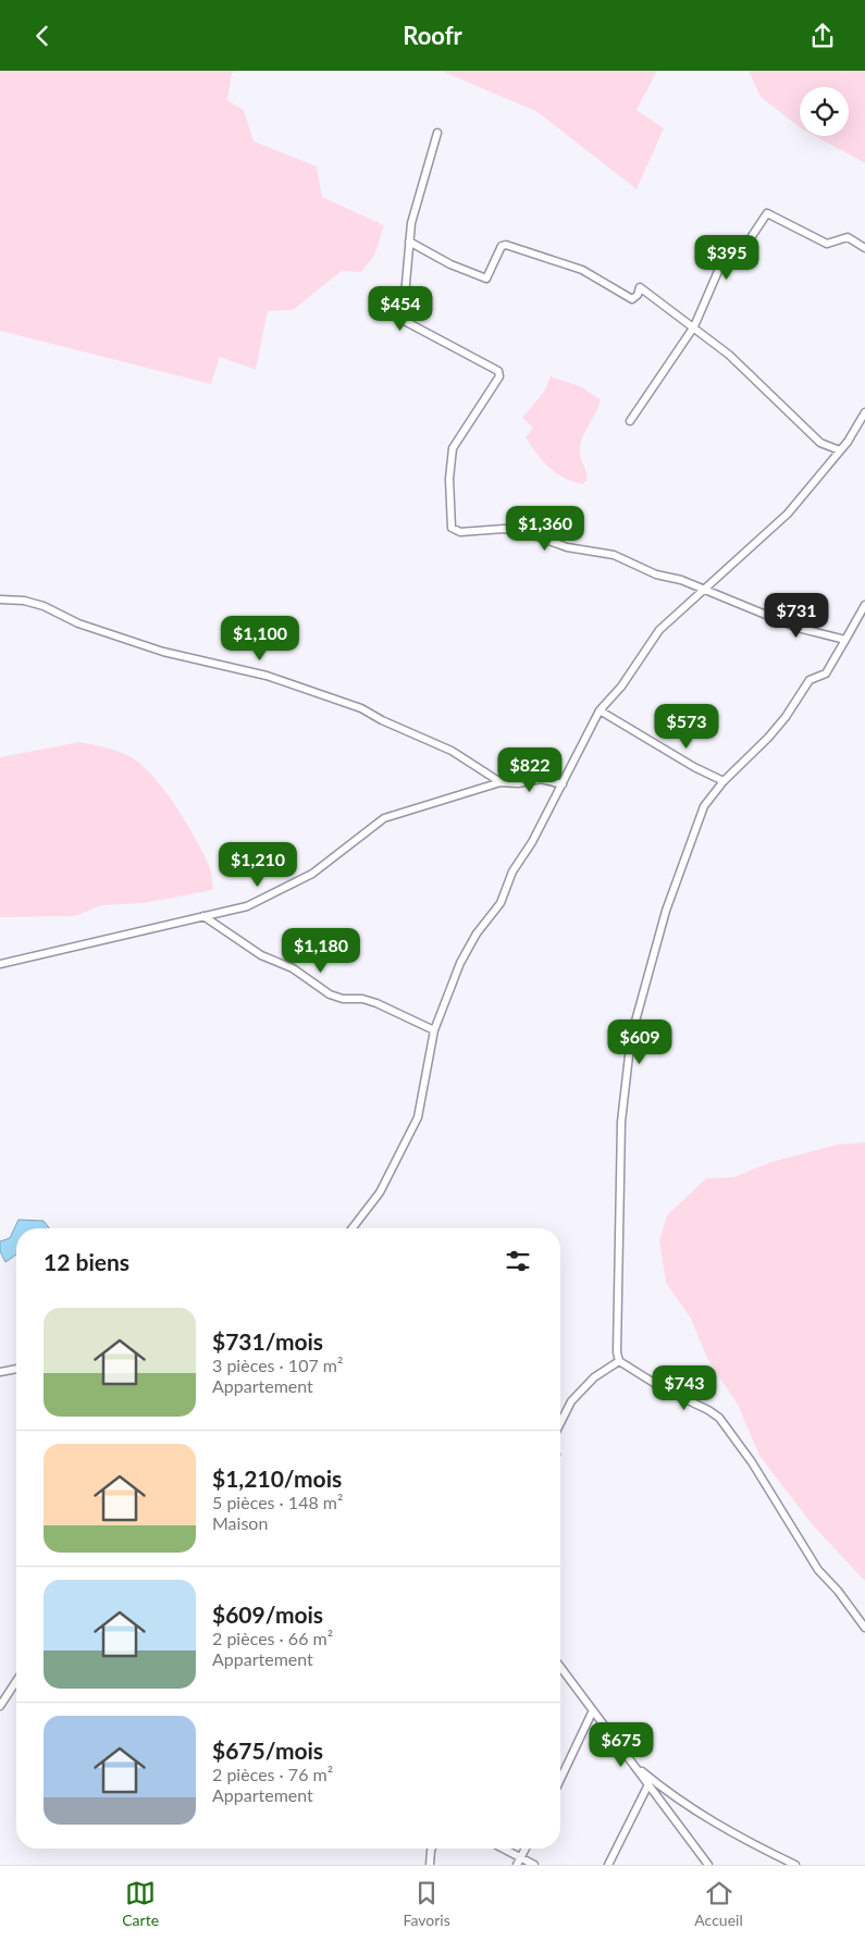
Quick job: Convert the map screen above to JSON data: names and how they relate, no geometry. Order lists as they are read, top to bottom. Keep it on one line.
{"page":{"header":"Roofr","price":["$395","$454","$1,360","$731","$1,100","$573","$822","$1,210","$1,180","$609","$743","$675"],"heading":"12 biens","list":[{"name":"$731/mois","note":"3 pièces · 107 m² · Appartement"},{"name":"$1,210/mois","note":"5 pièces · 148 m² · Maison"},{"name":"$609/mois","note":"2 pièces · 66 m² · Appartement"},{"name":"$675/mois","note":"2 pièces · 76 m² · Appartement"}],"tabs":["Carte","Favoris","Accueil"]}}
